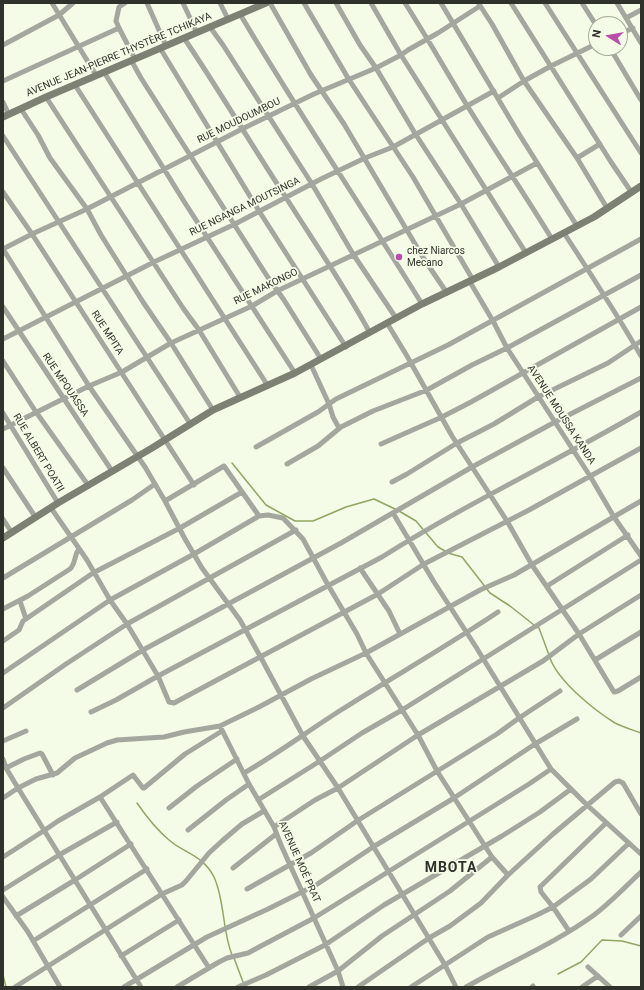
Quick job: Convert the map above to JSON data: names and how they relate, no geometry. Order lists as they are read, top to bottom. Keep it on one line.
{"streets":{"street":["AVENUE JEAN-PIERRE THYSTÈRE TCHIKAYA","RUE MOUDOUMBOU","RUE NGANGA MOUTSINGA","RUE MAKONGO","RUE MPITA","RUE MPOUASSA","AVENUE MOUSSA KANDA","RUE ALBERT POATII","AVENUE MOÉ PRAT"]},"crossings":[["RUE MOUDOUMBOU","RUE MPITA"],["RUE MOUDOUMBOU","AVENUE MOUSSA KANDA"],["RUE NGANGA MOUTSINGA","RUE MPITA"],["RUE NGANGA MOUTSINGA","RUE MPOUASSA"],["RUE NGANGA MOUTSINGA","AVENUE MOUSSA KANDA"],["RUE MAKONGO","RUE MPITA"],["RUE MAKONGO","RUE MPOUASSA"],["RUE MAKONGO","AVENUE MOUSSA KANDA"],["RUE MAKONGO","RUE ALBERT POATII"]],"districts":["MBOTA"],"places":["chez Niarcos Mecano"],"north":"left"}
